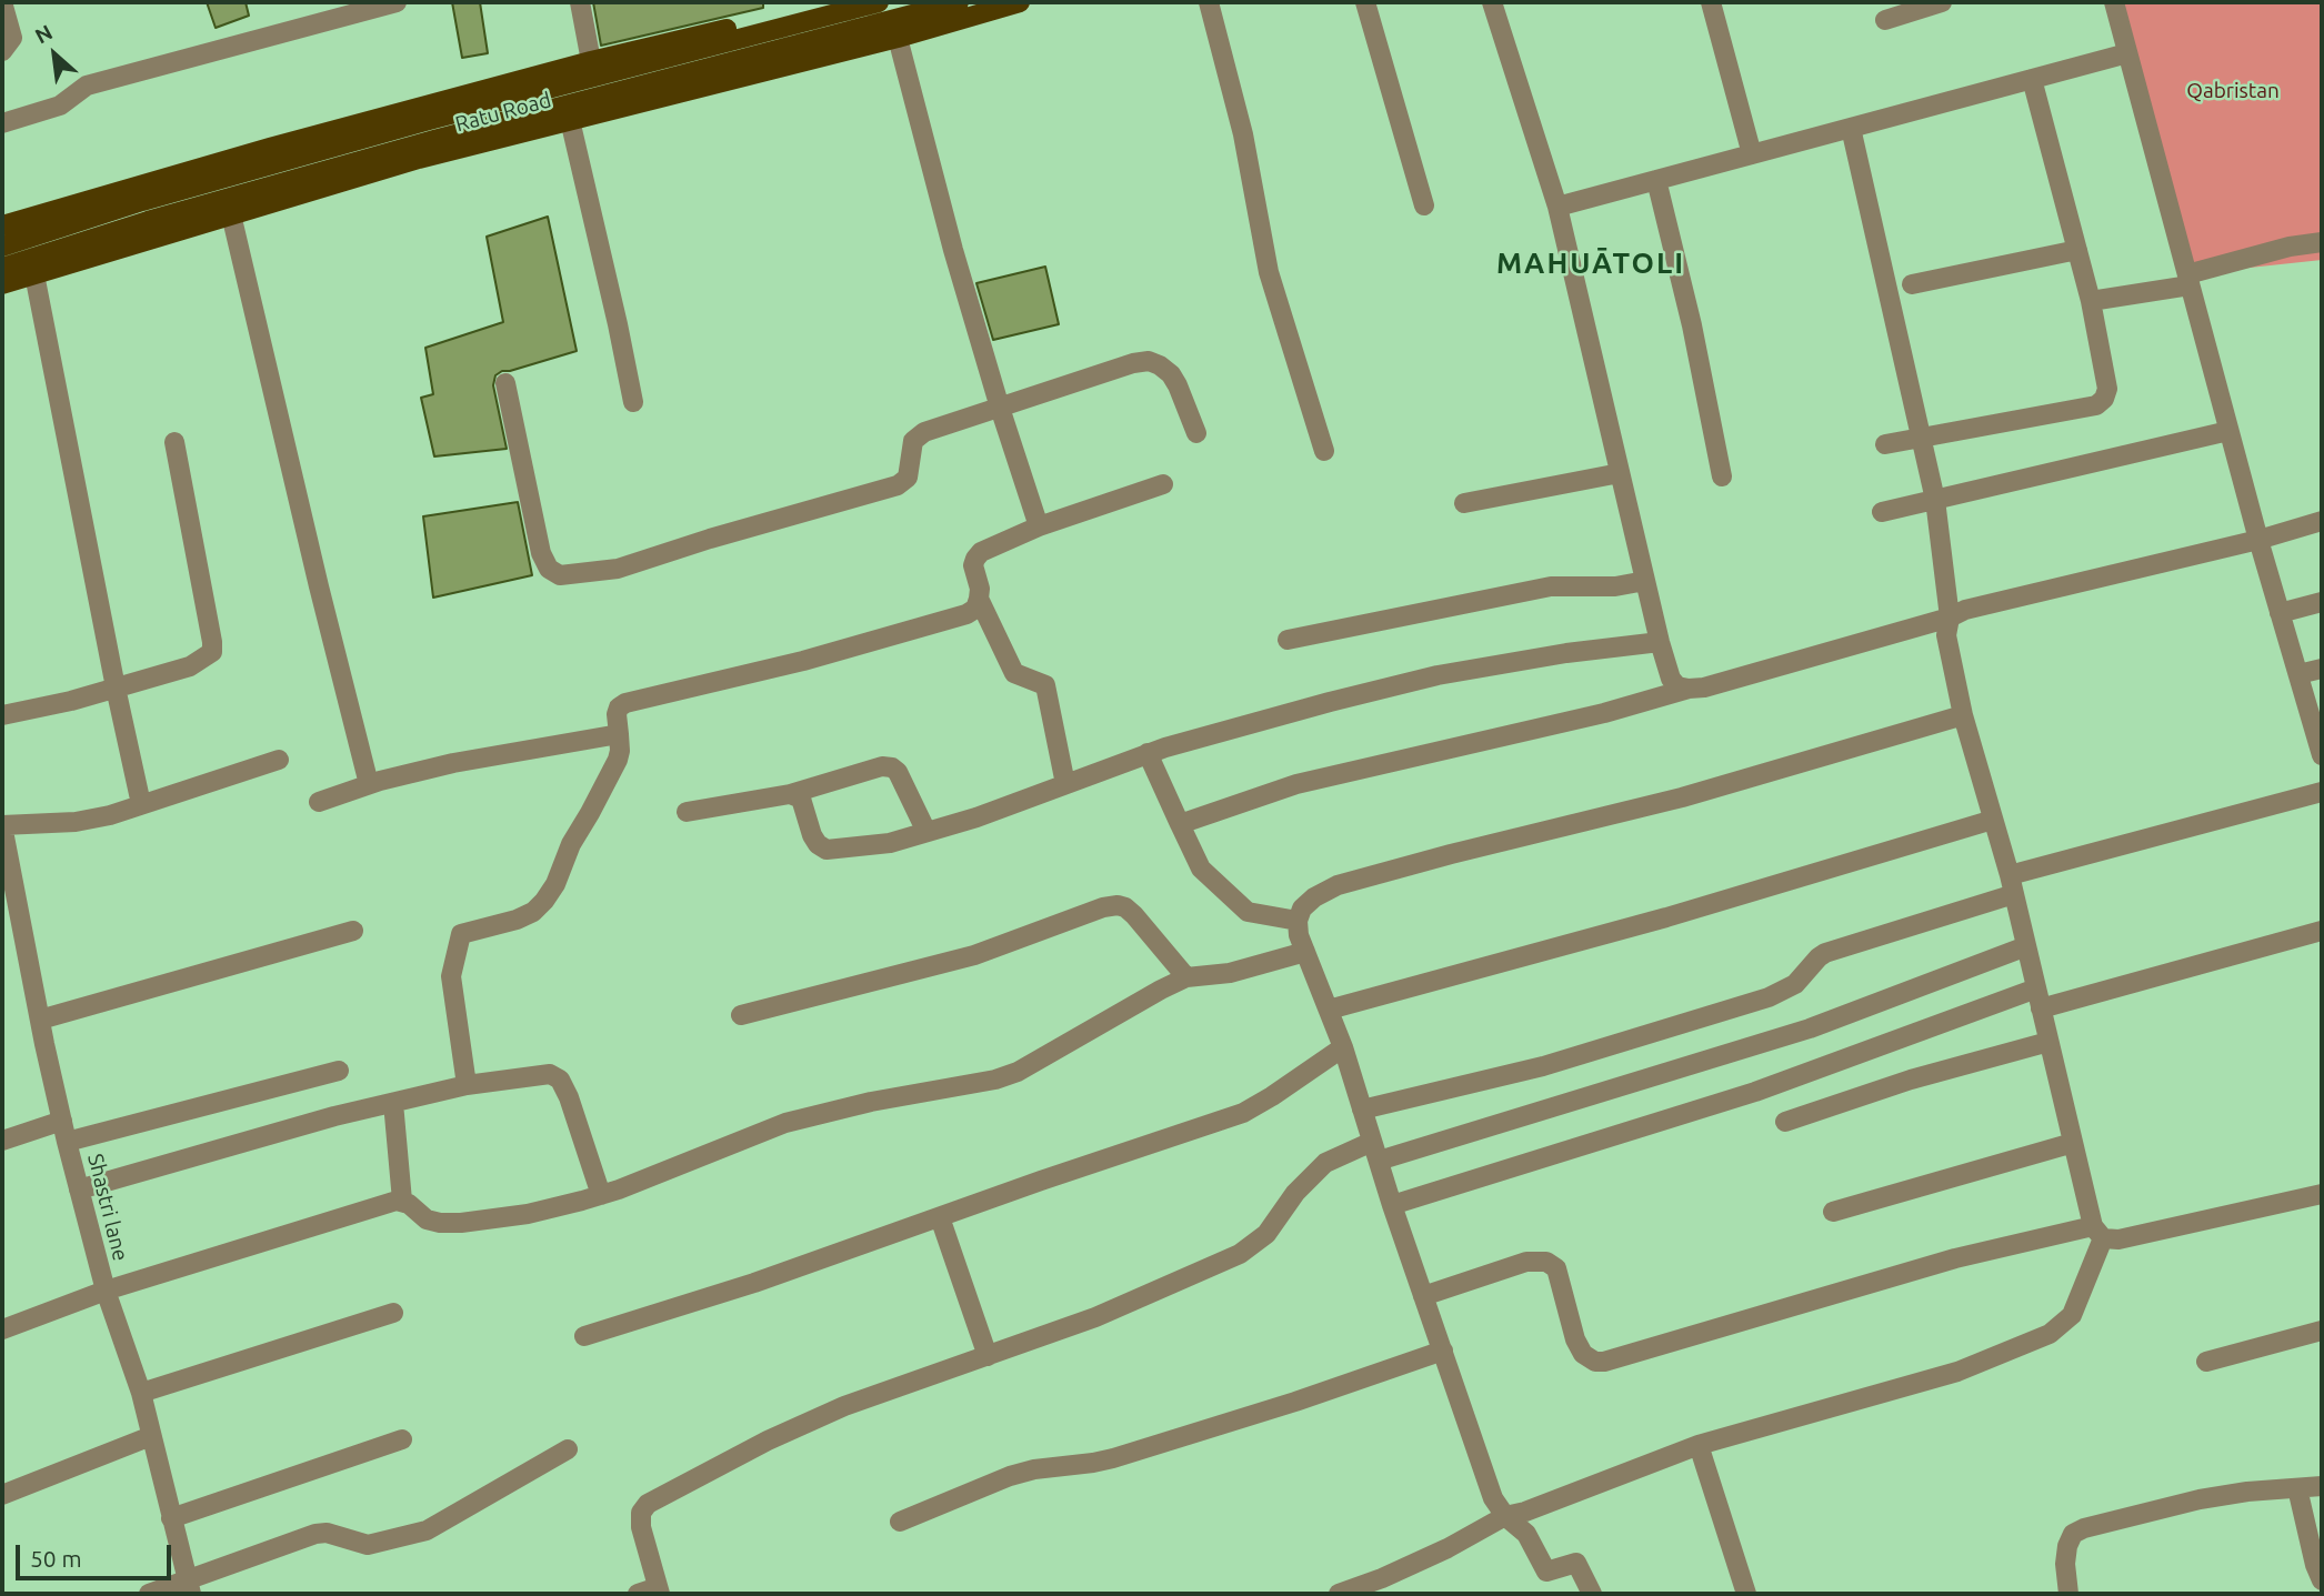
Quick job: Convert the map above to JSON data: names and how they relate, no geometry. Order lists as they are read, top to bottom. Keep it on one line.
{"streets":{"main road":["Ratu Road"],"street":["Shastri lane"]},"districts":["MAHUĀTOLI"],"parks":["Qabristan"],"scale_bar":"50 m","north":"top left"}
